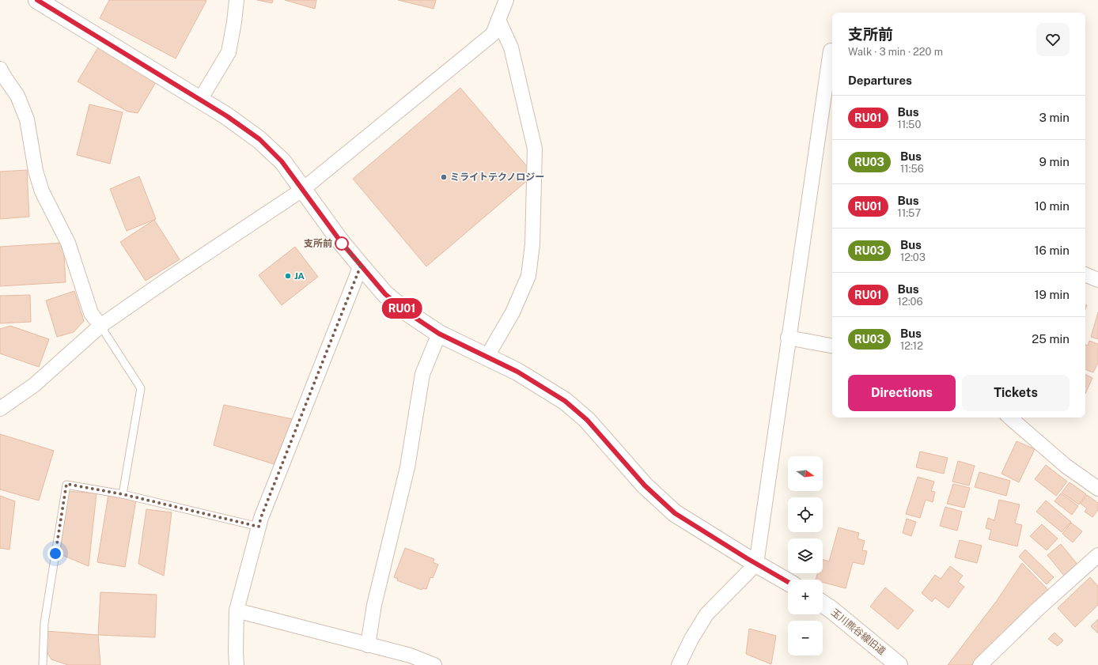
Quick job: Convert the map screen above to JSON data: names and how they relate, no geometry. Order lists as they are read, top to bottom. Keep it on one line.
{"streets":{"street":["玉川熊谷線旧道"]},"places":["ミライトテクノロジー","支所前","JA"],"lines":["bus line RU01"],"north":"right","page":{"on_map":"RU01","heading":[["支所前","Walk · 3 min · 220 m"],"Departures"],"list":[{"mark":"RU01","name":"Bus","note":"11:50","value":"3 min"},{"mark":"RU03","name":"Bus","note":"11:56","value":"9 min"},{"mark":"RU01","name":"Bus","note":"11:57","value":"10 min"},{"mark":"RU03","name":"Bus","note":"12:03","value":"16 min"},{"mark":"RU01","name":"Bus","note":"12:06","value":"19 min"},{"mark":"RU03","name":"Bus","note":"12:12","value":"25 min"}],"buttons":["Directions","Tickets"],"map_buttons":["+","−"]}}
